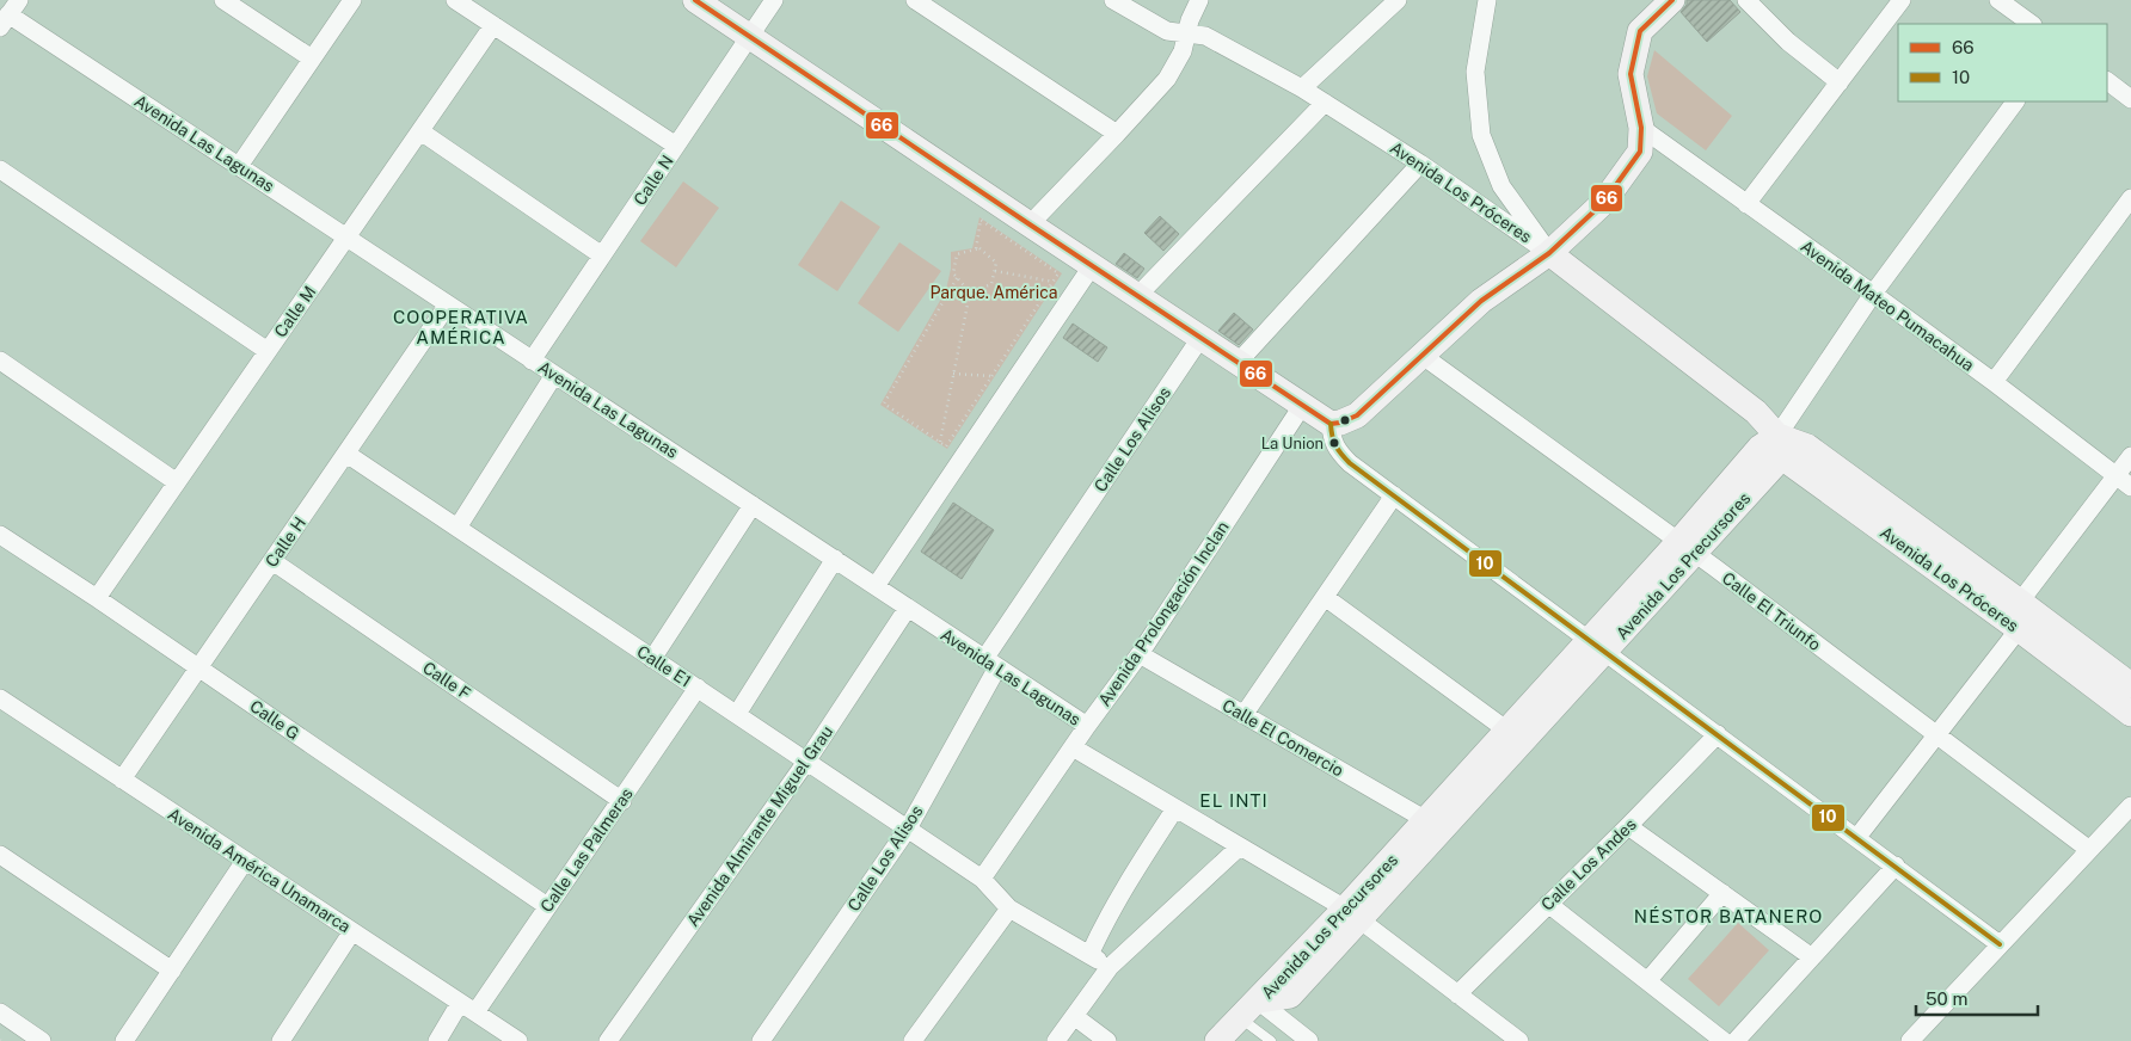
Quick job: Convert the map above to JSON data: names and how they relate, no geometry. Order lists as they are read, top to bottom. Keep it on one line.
{"streets":{"street":["Avenida Las Lagunas","Calle N","Avenida Los Próceres","Avenida Mateo Pumacahua","Calle M","Calle Los Alisos","Calle H","Avenida Los Precursores","Calle El Triunfo","Avenida Prolongación Inclan","Calle E1","Calle F","Calle G","Calle El Comercio","Avenida Almirante Miguel Grau","Calle Las Palmeras","Calle Los Andes","Avenida América Unamarca"]},"crossings":[["Avenida Las Lagunas","Calle N"],["Avenida Las Lagunas","Calle M"],["Avenida Las Lagunas","Calle Los Alisos"],["Avenida Las Lagunas","Calle H"],["Avenida Las Lagunas","Avenida Los Precursores"],["Avenida Las Lagunas","Avenida Prolongación Inclan"],["Avenida Las Lagunas","Avenida Almirante Miguel Grau"],["Avenida Las Lagunas","Calle Los Andes"],["Avenida Los Próceres","Avenida Los Precursores"],["Avenida Mateo Pumacahua","Avenida Los Precursores"],["Calle M","Calle G"],["Calle Los Alisos","Calle E1"],["Calle H","Calle E1"],["Calle H","Calle F"],["Calle H","Calle G"],["Calle H","Avenida América Unamarca"],["Avenida Los Precursores","Calle El Triunfo"],["Avenida Los Precursores","Calle El Comercio"],["Avenida Prolongación Inclan","Calle E1"],["Avenida Prolongación Inclan","Calle El Comercio"],["Calle E1","Avenida Almirante Miguel Grau"],["Calle E1","Calle Las Palmeras"],["Calle F","Calle Las Palmeras"],["Calle G","Calle Las Palmeras"],["Calle Las Palmeras","Avenida América Unamarca"]],"districts":["COOPERATIVA AMÉRICA","EL INTI","NÉSTOR BATANERO"],"parks":["Parque. América"],"places":["La Union"],"lines":["transit line 66","transit line 10"],"legend":["66","10"],"scale_bar":"50 m"}
